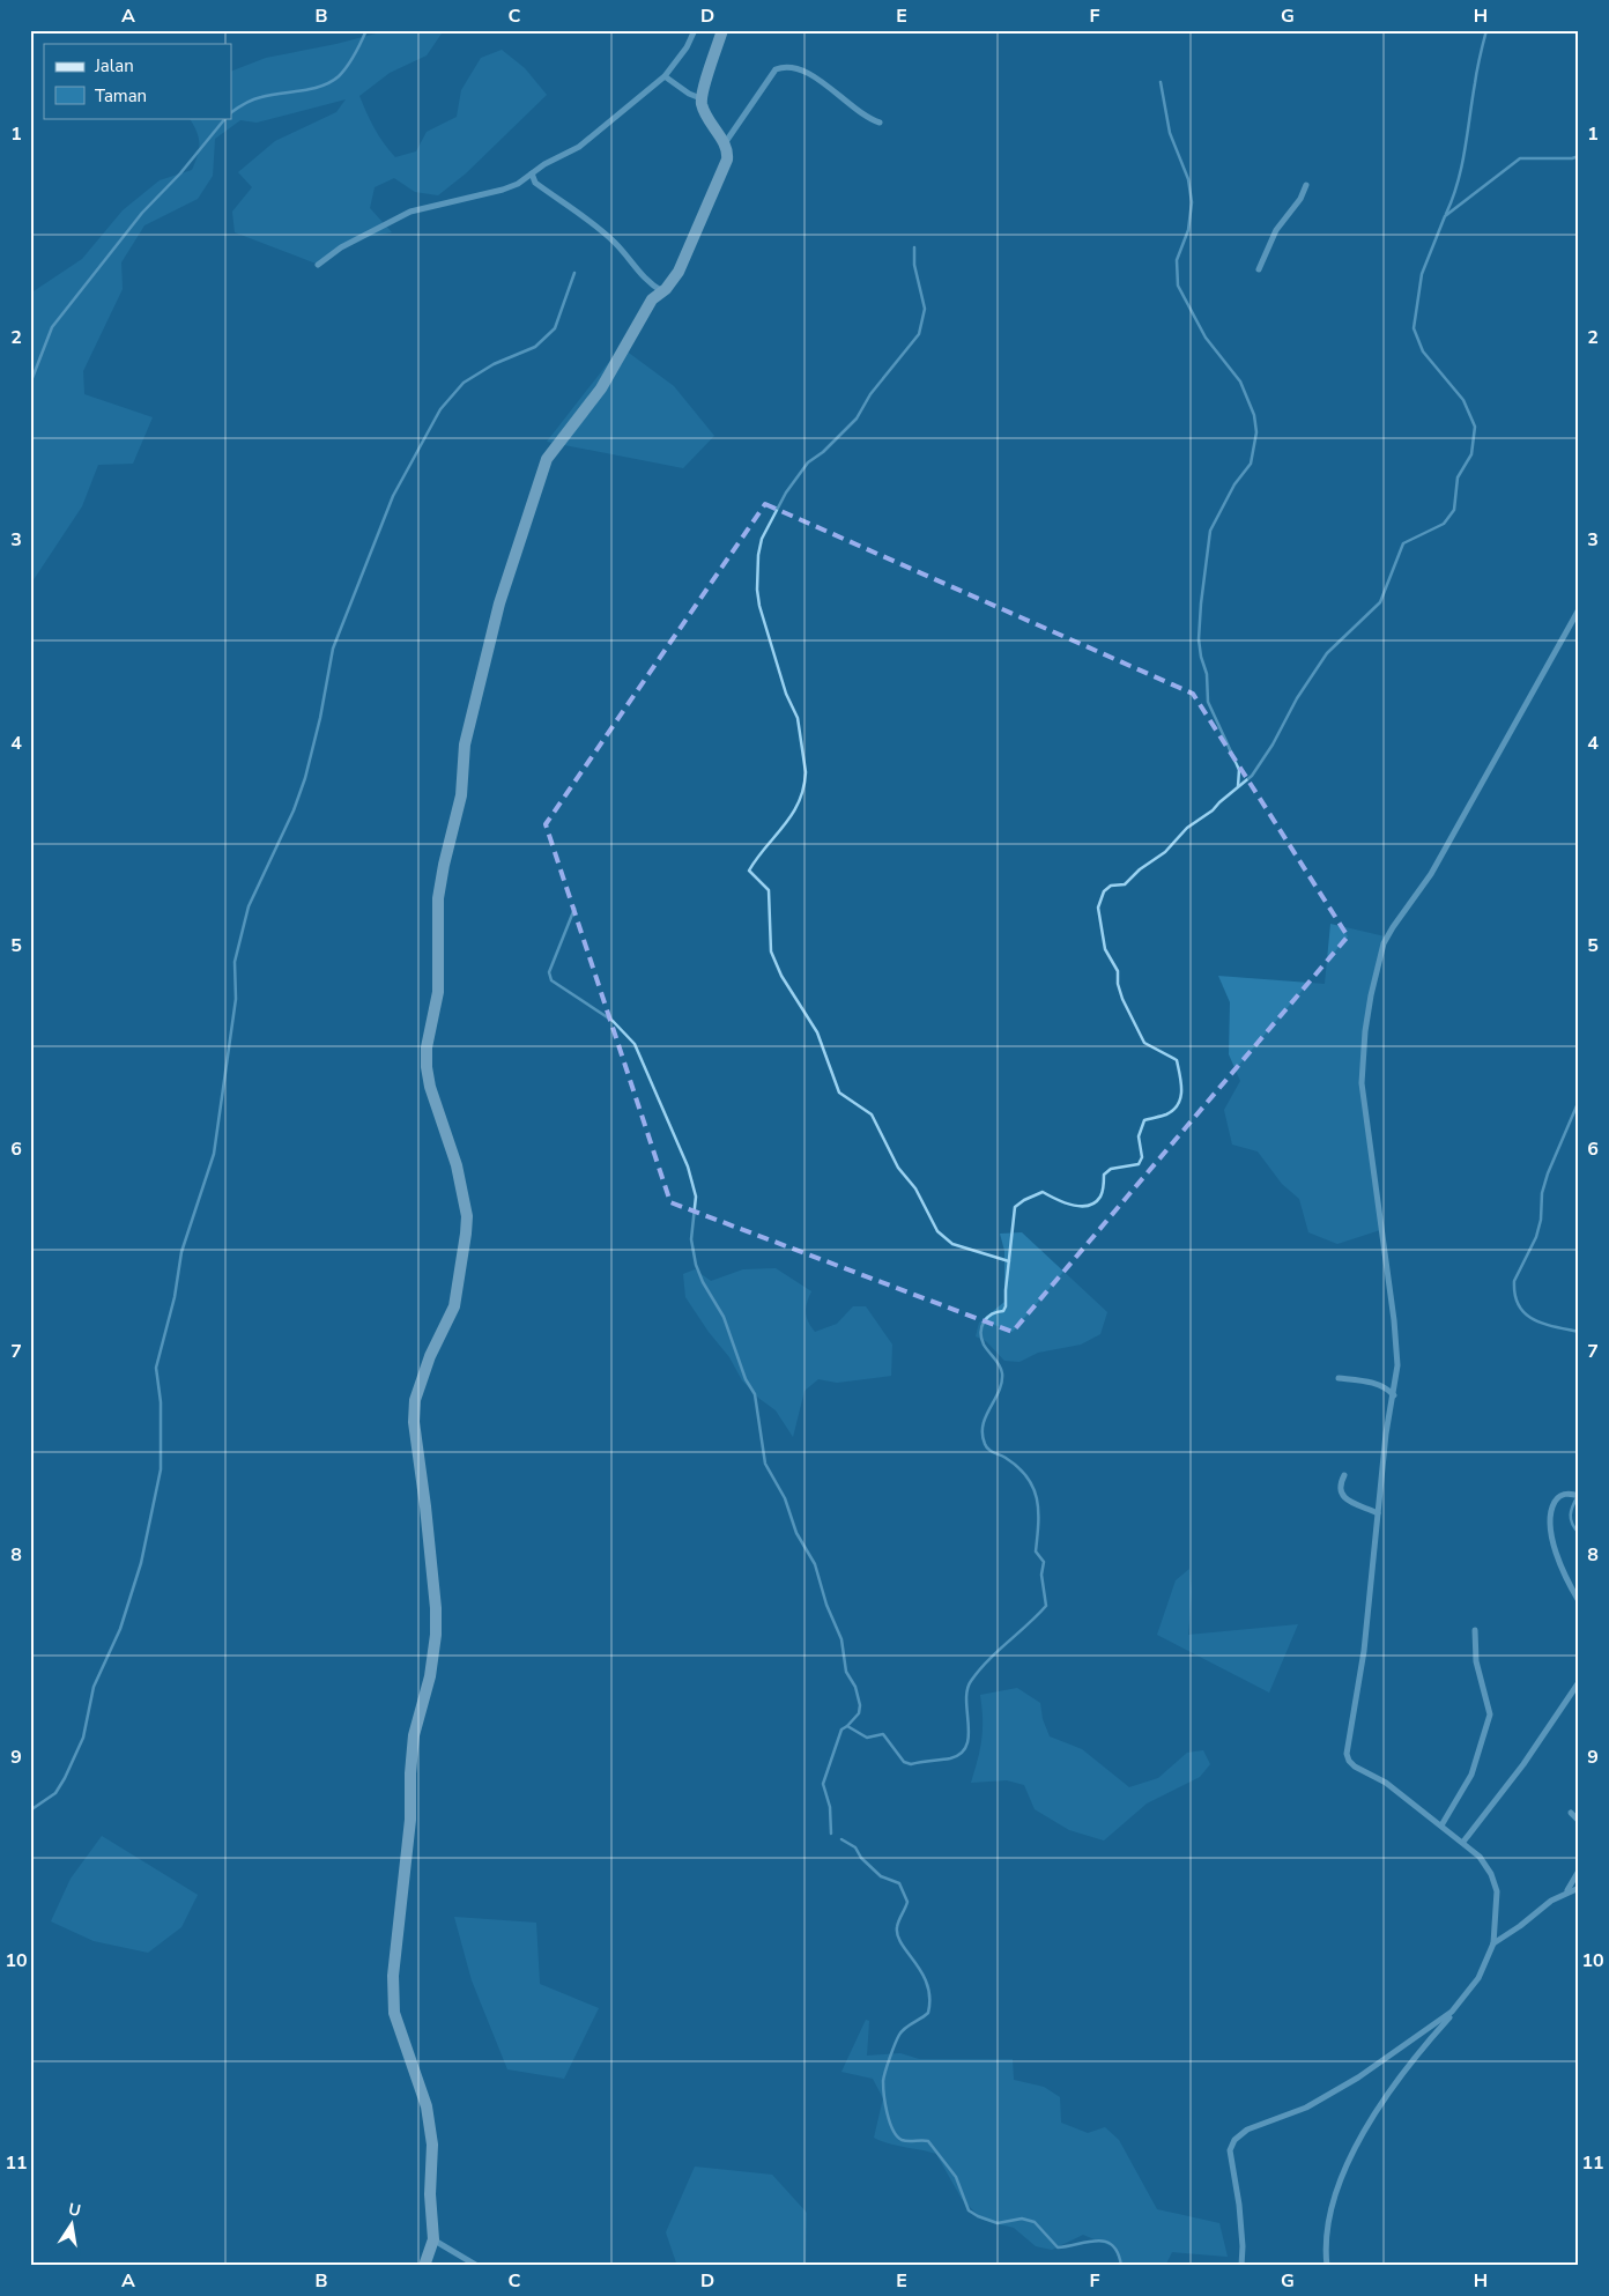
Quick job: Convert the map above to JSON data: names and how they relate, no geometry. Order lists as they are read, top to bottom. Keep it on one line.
{"legend":["Jalan","Taman"],"north":"top","grid":{"columns":["A","B","C","D","E","F","G","H"],"rows":["1","2","3","4","5","6","7","8","9","10","11"]}}
